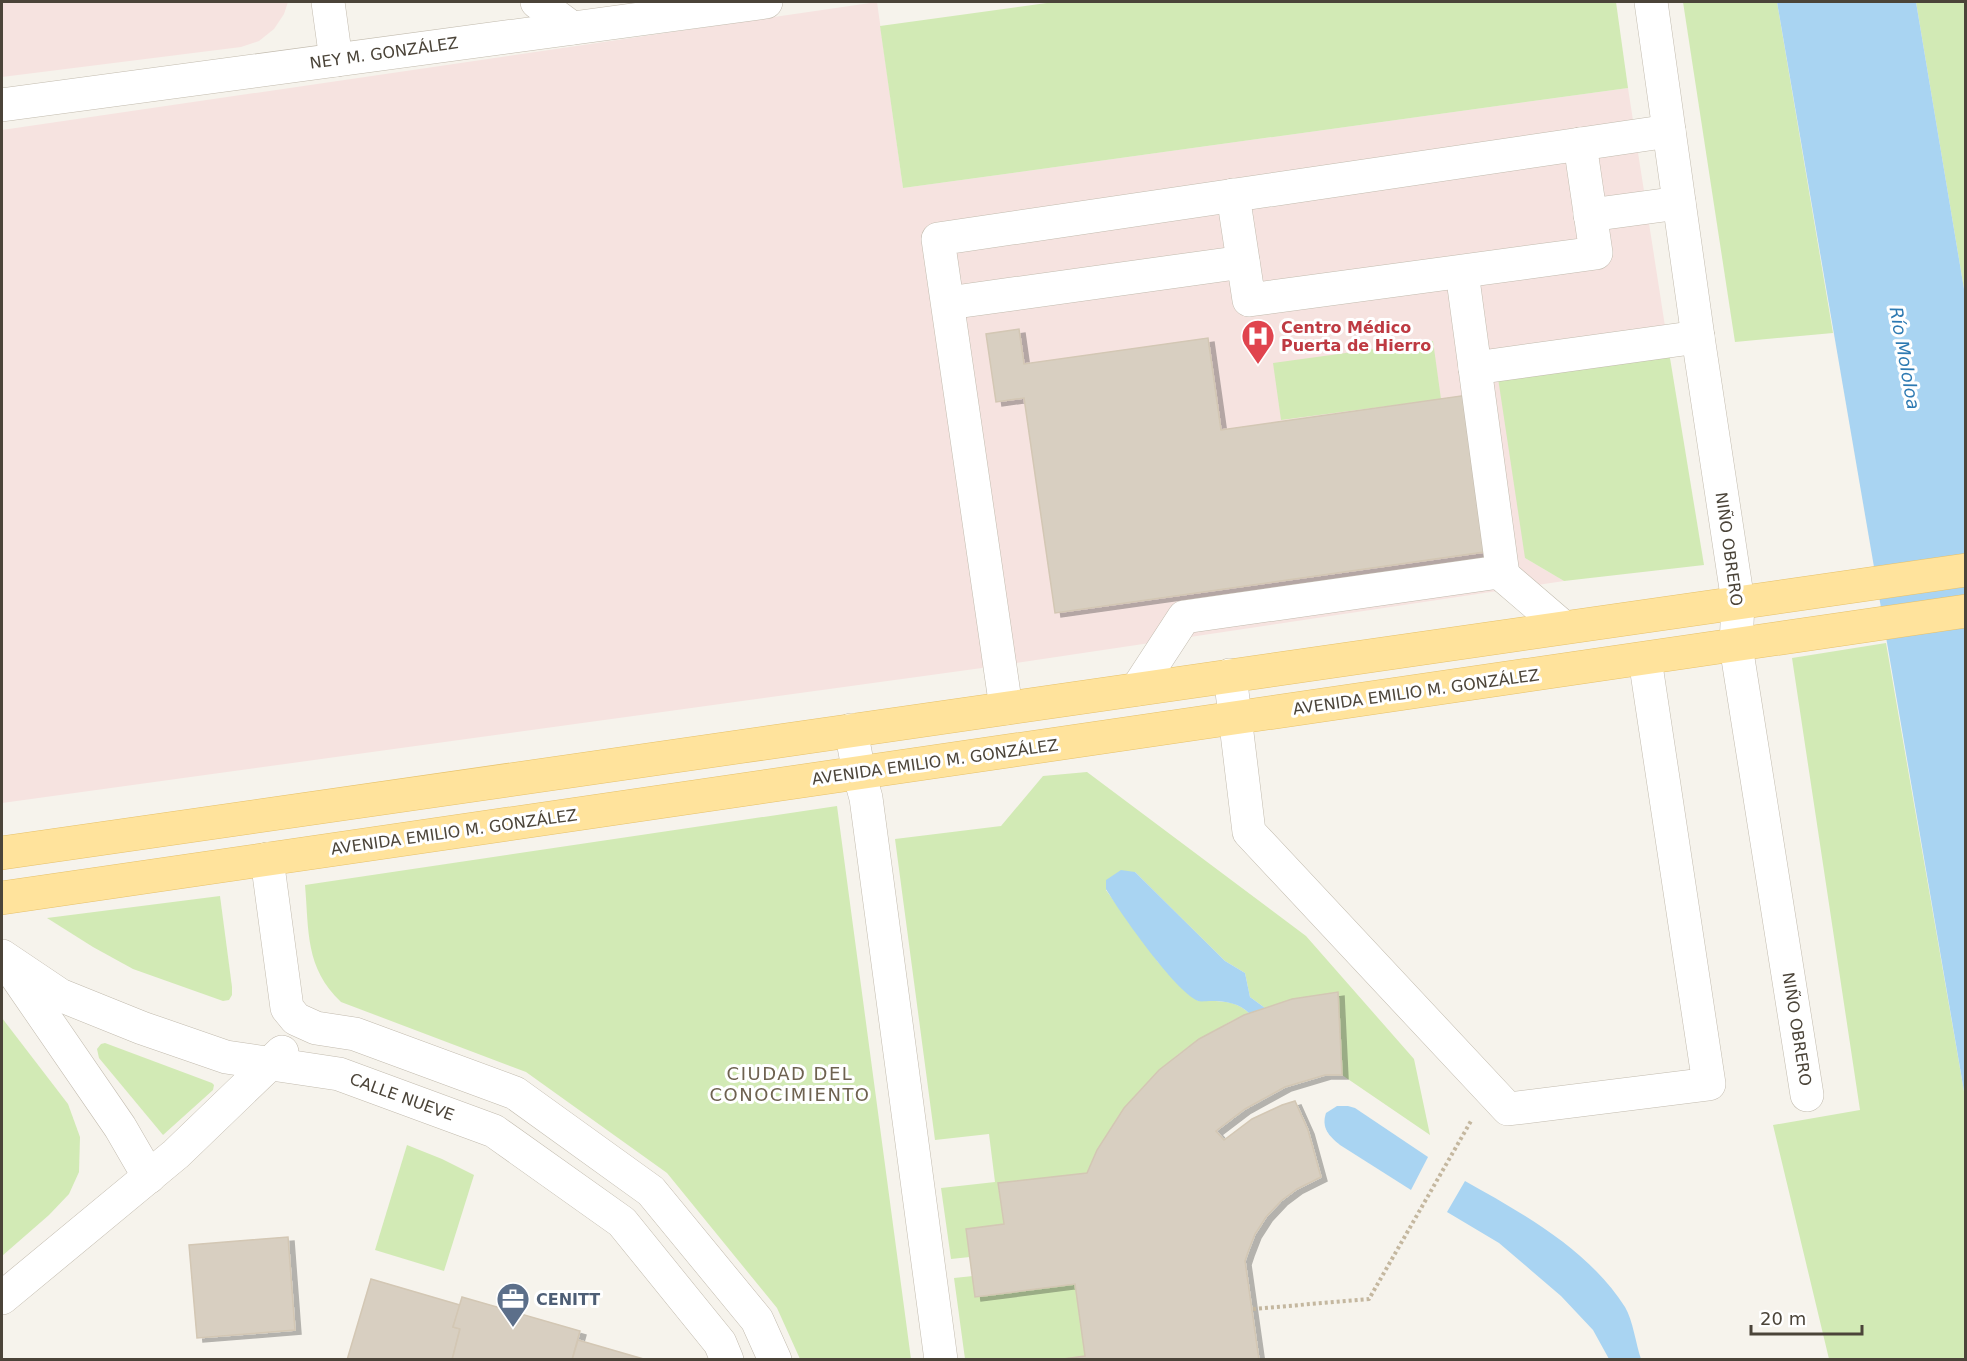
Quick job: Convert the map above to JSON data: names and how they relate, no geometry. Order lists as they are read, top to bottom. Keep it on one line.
{"streets":{"main road":["AVENIDA EMILIO M. GONZÁLEZ"],"street":["NEY M. GONZÁLEZ","NIÑO OBRERO","CALLE NUEVE"]},"crossings":[["NIÑO OBRERO","AVENIDA EMILIO M. GONZÁLEZ"]],"districts":["CIUDAD DEL CONOCIMIENTO"],"water":["Río Mololoa"],"places":{"hospital":["Centro Médico Puerta de Hierro"],"office":["CENITT"]},"scale_bar":"20 m"}
